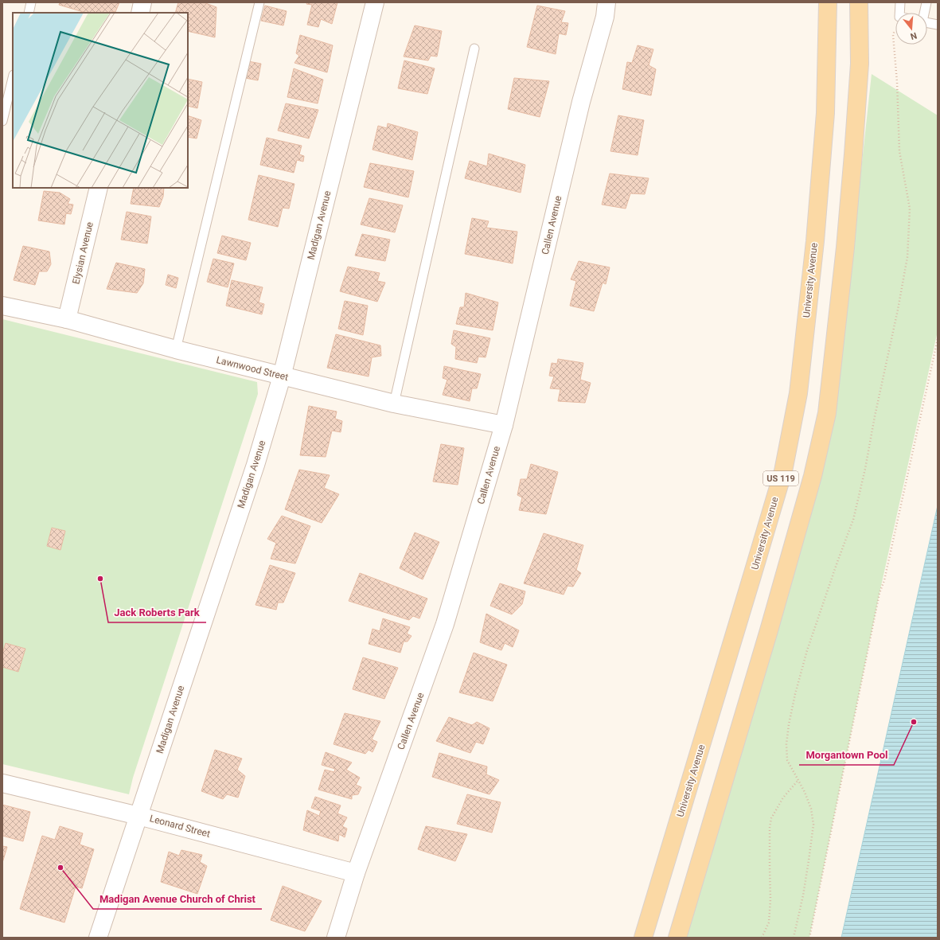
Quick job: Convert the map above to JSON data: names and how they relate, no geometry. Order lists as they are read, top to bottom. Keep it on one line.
{"streets":{"main road":["University Avenue","US 119"],"street":["Madigan Avenue","Callen Avenue","Elysian Avenue","Lawnwood Street","Leonard Street"]},"crossings":[["Madigan Avenue","Lawnwood Street"],["Madigan Avenue","Leonard Street"],["Callen Avenue","Lawnwood Street"],["Callen Avenue","Leonard Street"],["Elysian Avenue","Lawnwood Street"]],"places":["Jack Roberts Park","Morgantown Pool","Madigan Avenue Church of Christ"],"north":"bottom"}
